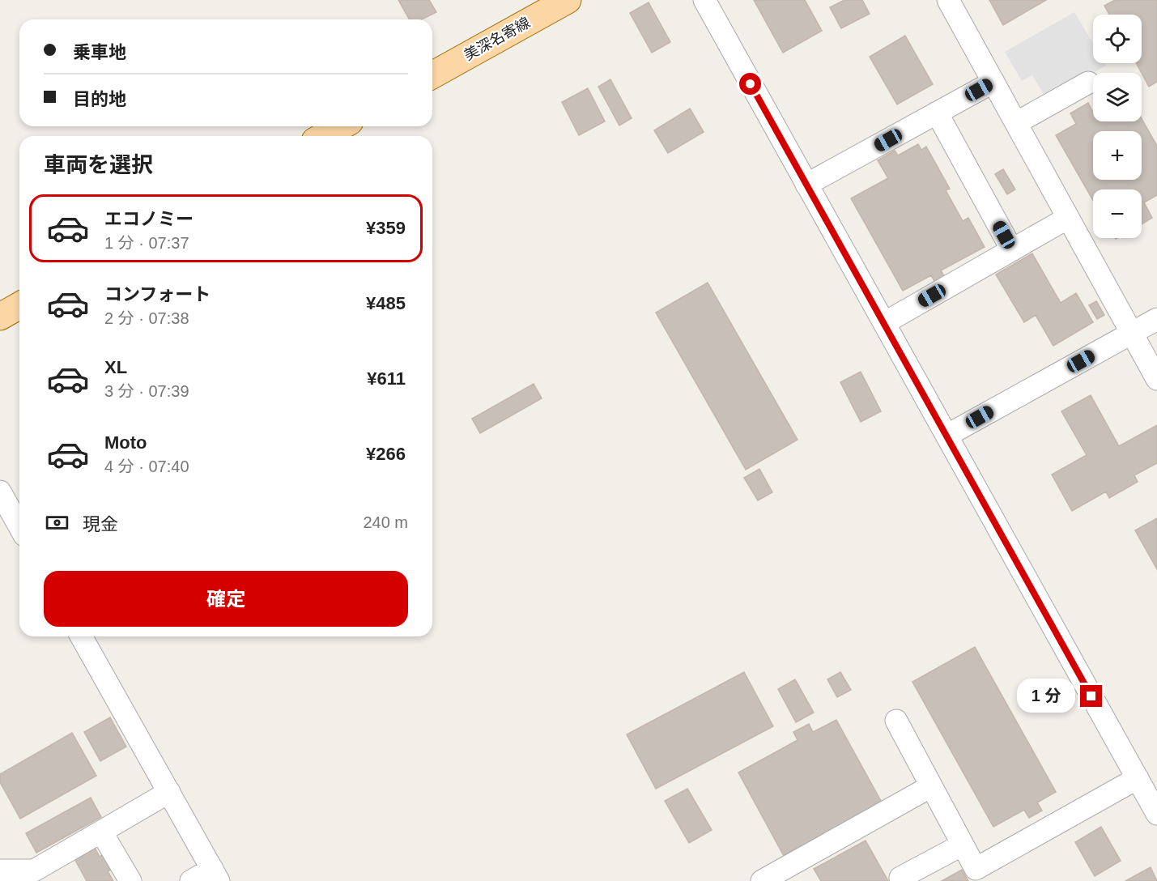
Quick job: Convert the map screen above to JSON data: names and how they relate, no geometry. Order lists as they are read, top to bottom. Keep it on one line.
{"streets":{"main road":["美深名寄線"]},"page":{"map_buttons":["+","−"],"banner":["乗車地","目的地"],"heading":"車両を選択","list":[{"name":"エコノミー","note":"1 分 · 07:37","value":"¥359"},{"name":"コンフォート","note":"2 分 · 07:38","value":"¥485"},{"name":"XL","note":"3 分 · 07:39","value":"¥611"},{"name":"Moto","note":"4 分 · 07:40","value":"¥266"}],"pay":["現金","240 m"],"buttons":"確定","bubble":"1 分"}}
